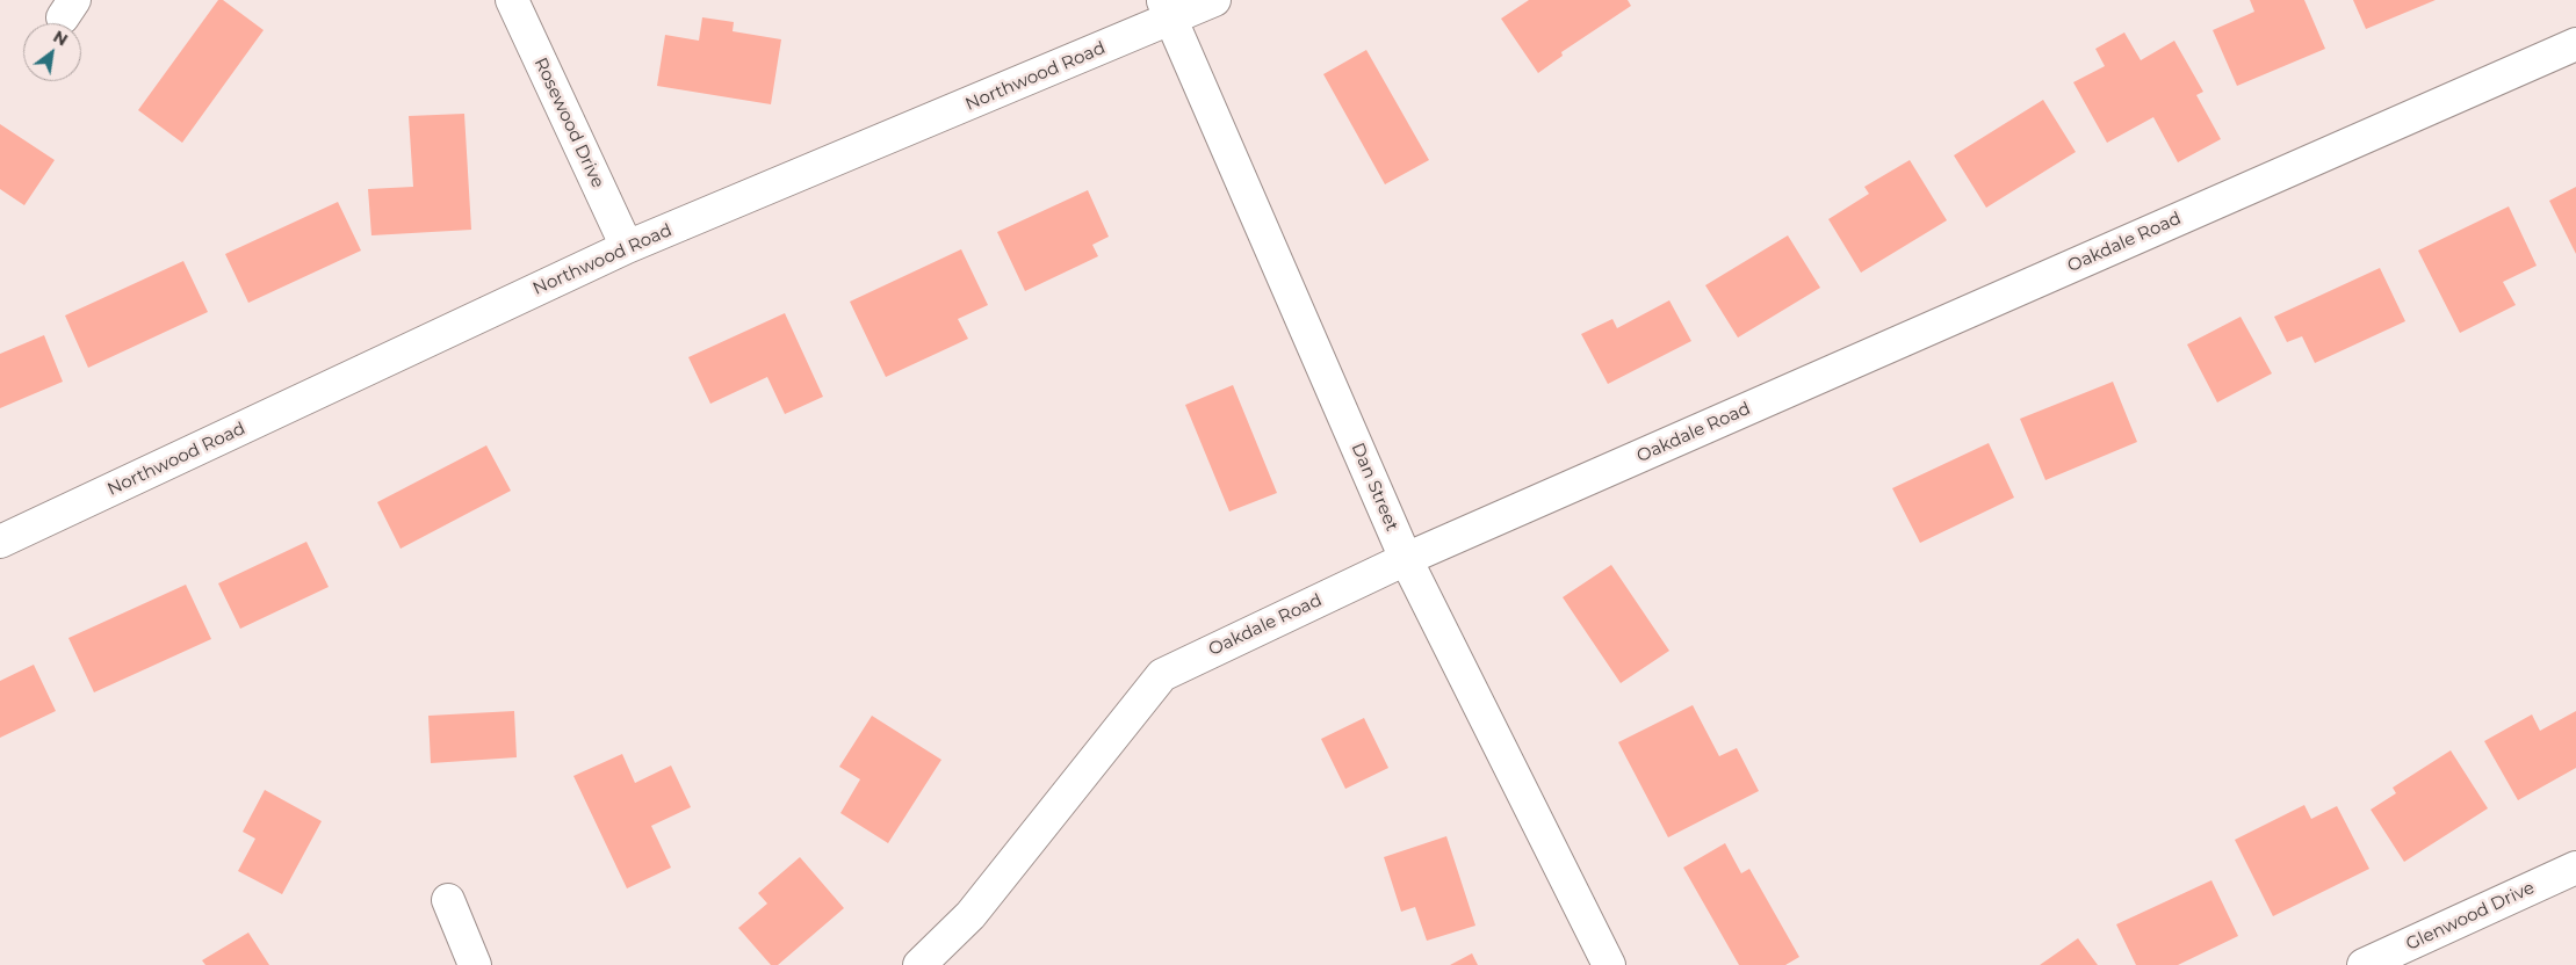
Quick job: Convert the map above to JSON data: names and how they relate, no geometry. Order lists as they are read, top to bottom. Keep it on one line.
{"streets":{"street":["Northwood Road","Rosewood Drive","Oakdale Road","Dan Street","Glenwood Drive"]},"crossings":[["Northwood Road","Rosewood Drive"],["Northwood Road","Dan Street"],["Oakdale Road","Dan Street"]],"north":"top right"}
